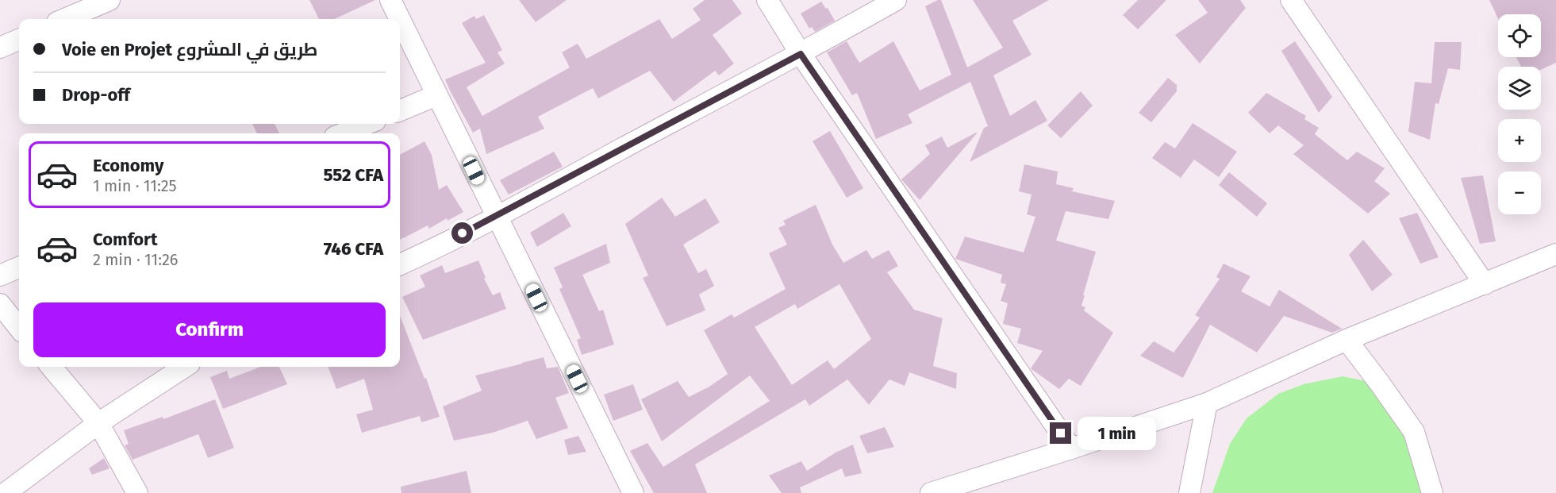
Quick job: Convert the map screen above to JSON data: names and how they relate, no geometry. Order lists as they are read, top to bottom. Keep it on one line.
{"page":{"map_buttons":["+","−"],"banner":["Voie en Projet طريق في المشروع","Drop-off"],"list":[{"name":"Economy","note":"1 min · 11:25","value":"552 CFA"},{"name":"Comfort","note":"2 min · 11:26","value":"746 CFA"}],"buttons":"Confirm","bubble":"1 min"}}
